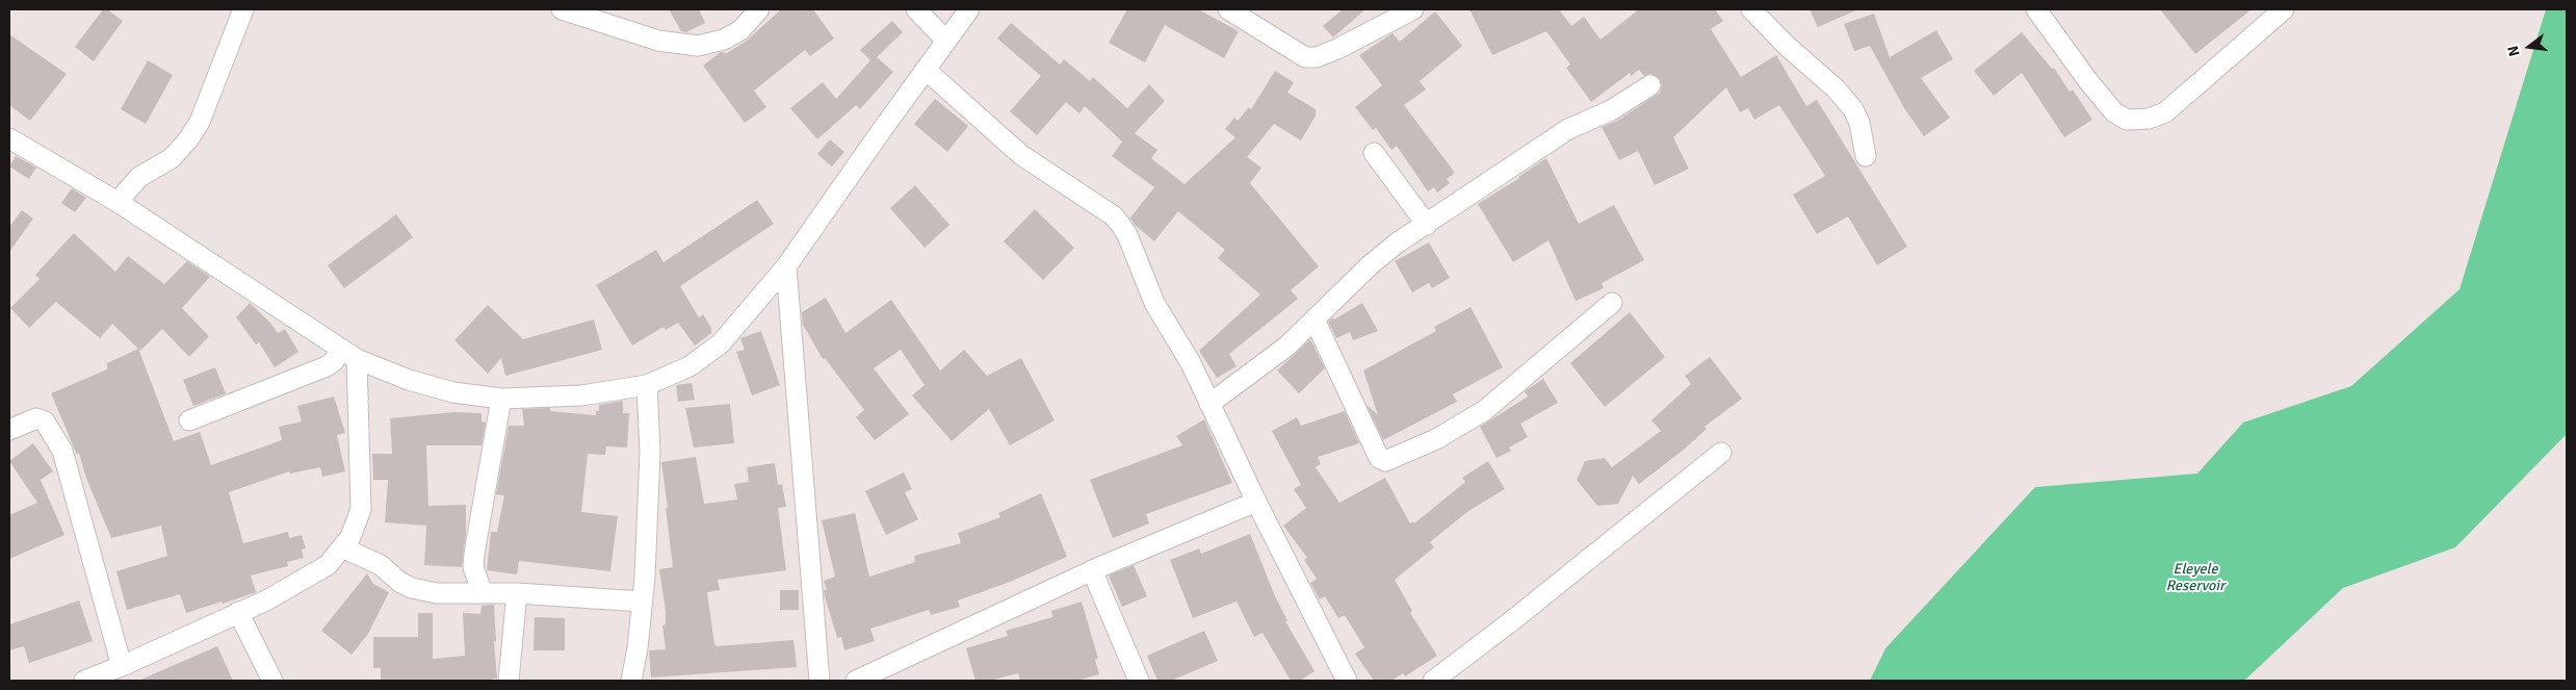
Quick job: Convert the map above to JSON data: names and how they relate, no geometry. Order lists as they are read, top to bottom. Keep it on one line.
{"water":["Eleyele Reservoir"],"north":"left"}
